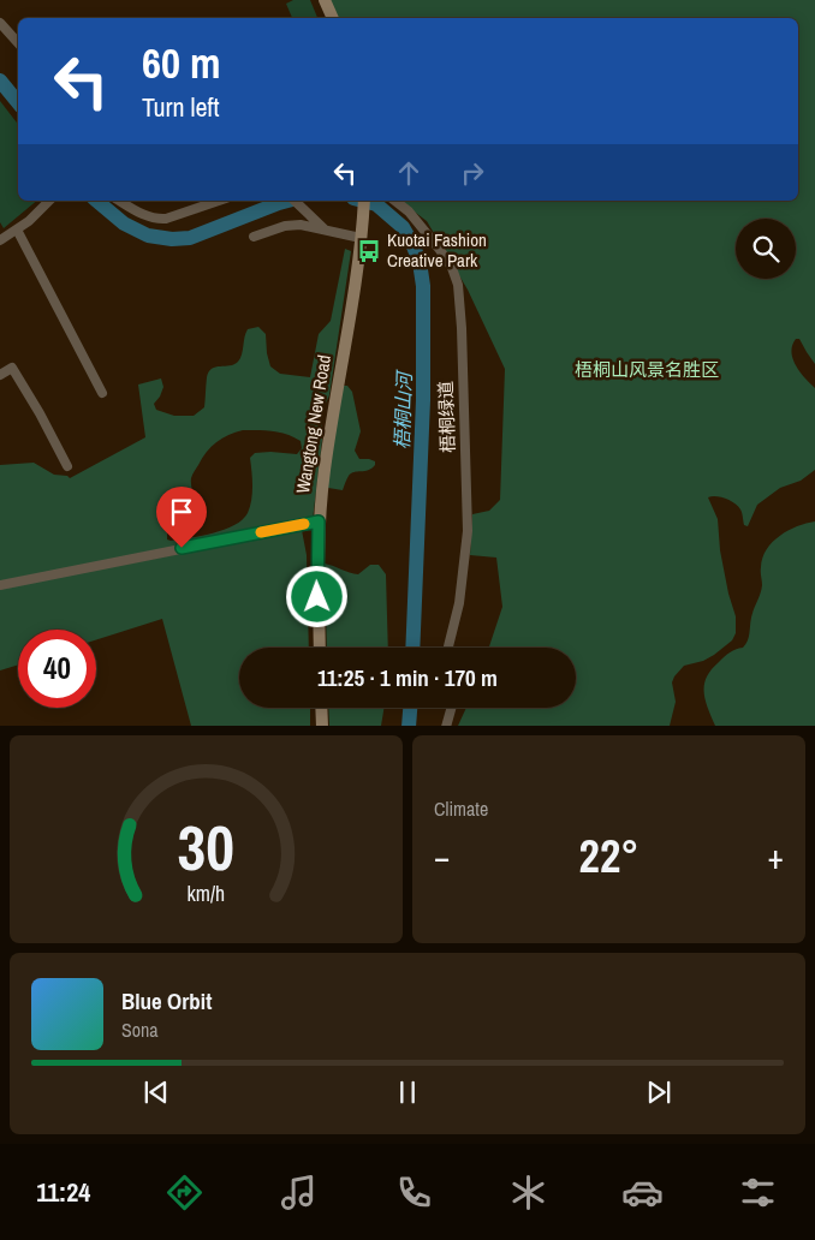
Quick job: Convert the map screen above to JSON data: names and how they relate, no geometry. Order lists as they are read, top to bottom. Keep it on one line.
{"streets":{"street":["梧桐绿道","Wangtong New Road"]},"water":["梧桐山河"],"parks":["梧桐山风景名胜区"],"places":{"bus stop":["Kuotai Fashion Creative Park"]},"page":{"turn":["60 m","Turn left"],"limit":"40","trip":"11:25 · 1 min · 170 m","tile":"Climate","heat":["−","22°","+"],"song":["Blue Orbit","Sona"],"tabs":"11:24","gauge":["30","km/h"]}}
